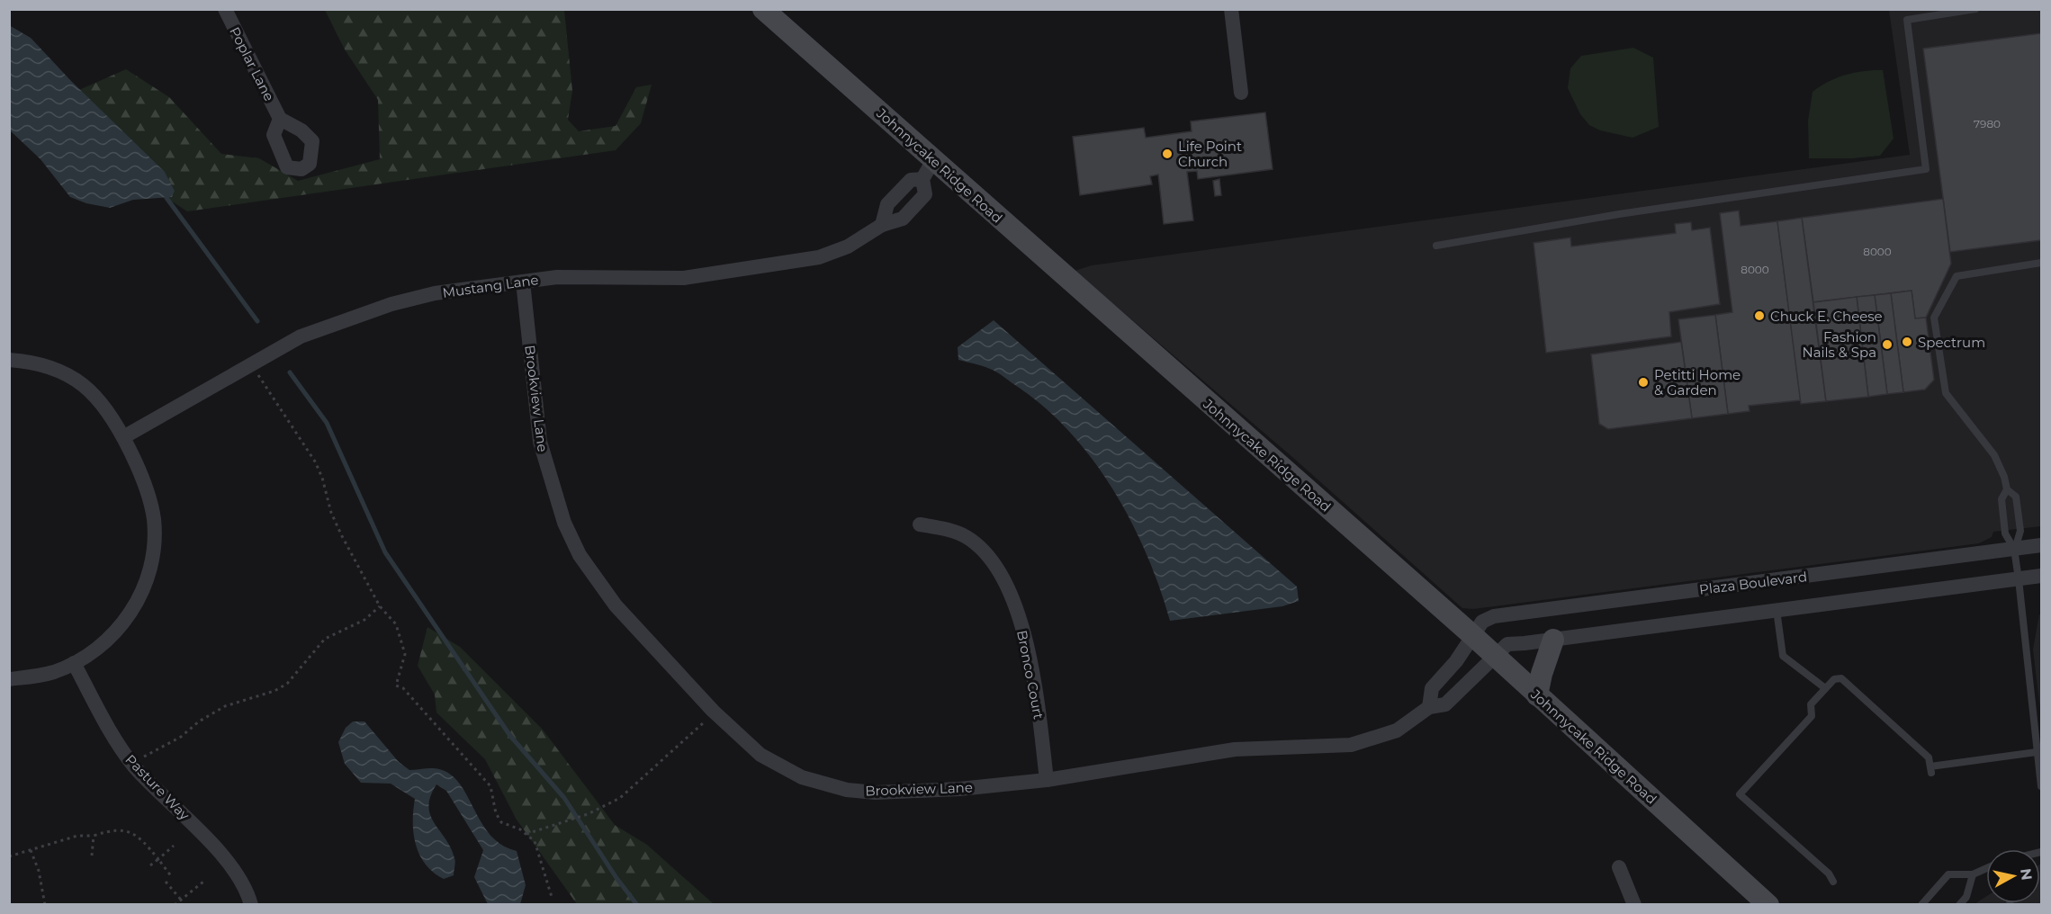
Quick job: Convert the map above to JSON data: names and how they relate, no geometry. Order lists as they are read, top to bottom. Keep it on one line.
{"streets":{"main road":["Johnnycake Ridge Road"],"street":["Poplar Lane","Mustang Lane","Brookview Lane","Plaza Boulevard","Bronco Court","Pasture Way"]},"crossings":[["Johnnycake Ridge Road","Mustang Lane"],["Johnnycake Ridge Road","Brookview Lane"],["Johnnycake Ridge Road","Plaza Boulevard"],["Mustang Lane","Brookview Lane"],["Brookview Lane","Bronco Court"]],"places":["Life Point Church","Chuck E. Cheese","Spectrum","Fashion Nails & Spa","Petitti Home & Garden"],"house_numbers":["7980","8000","8000"],"north":"right"}
